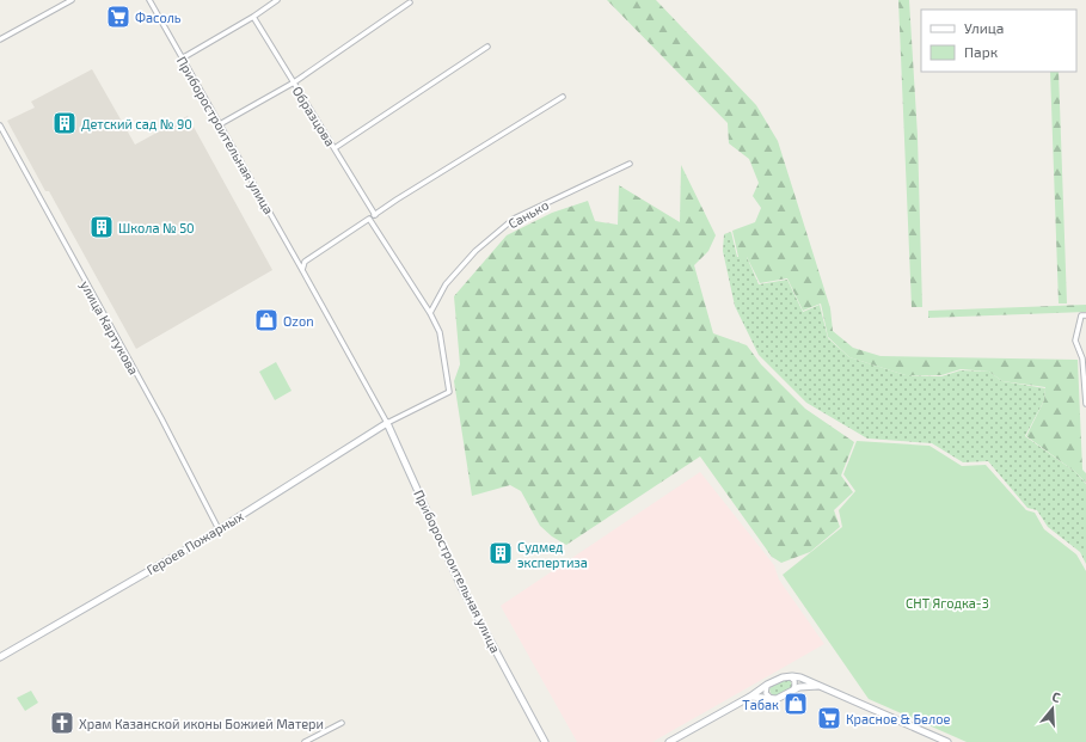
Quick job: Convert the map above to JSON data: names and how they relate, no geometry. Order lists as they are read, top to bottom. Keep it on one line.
{"streets":{"main road":["Приборостроительная улица","Героев Пожарных"],"street":["Образцова","Санько","улица Картукова"]},"crossings":[["Приборостроительная улица","Героев Пожарных"],["улица Картукова","Героев Пожарных"]],"parks":["СНТ Ягодка-3"],"places":{"supermarket":["Фасоль","Красное & Белое"],"building":["Детский сад № 90","Школа № 50","Судмед экспертиза"],"shop":["Ozon","Табак"],"church":["Храм Казанской иконы Божией Матери"]},"legend":["Улица","Парк"],"north":"top"}
